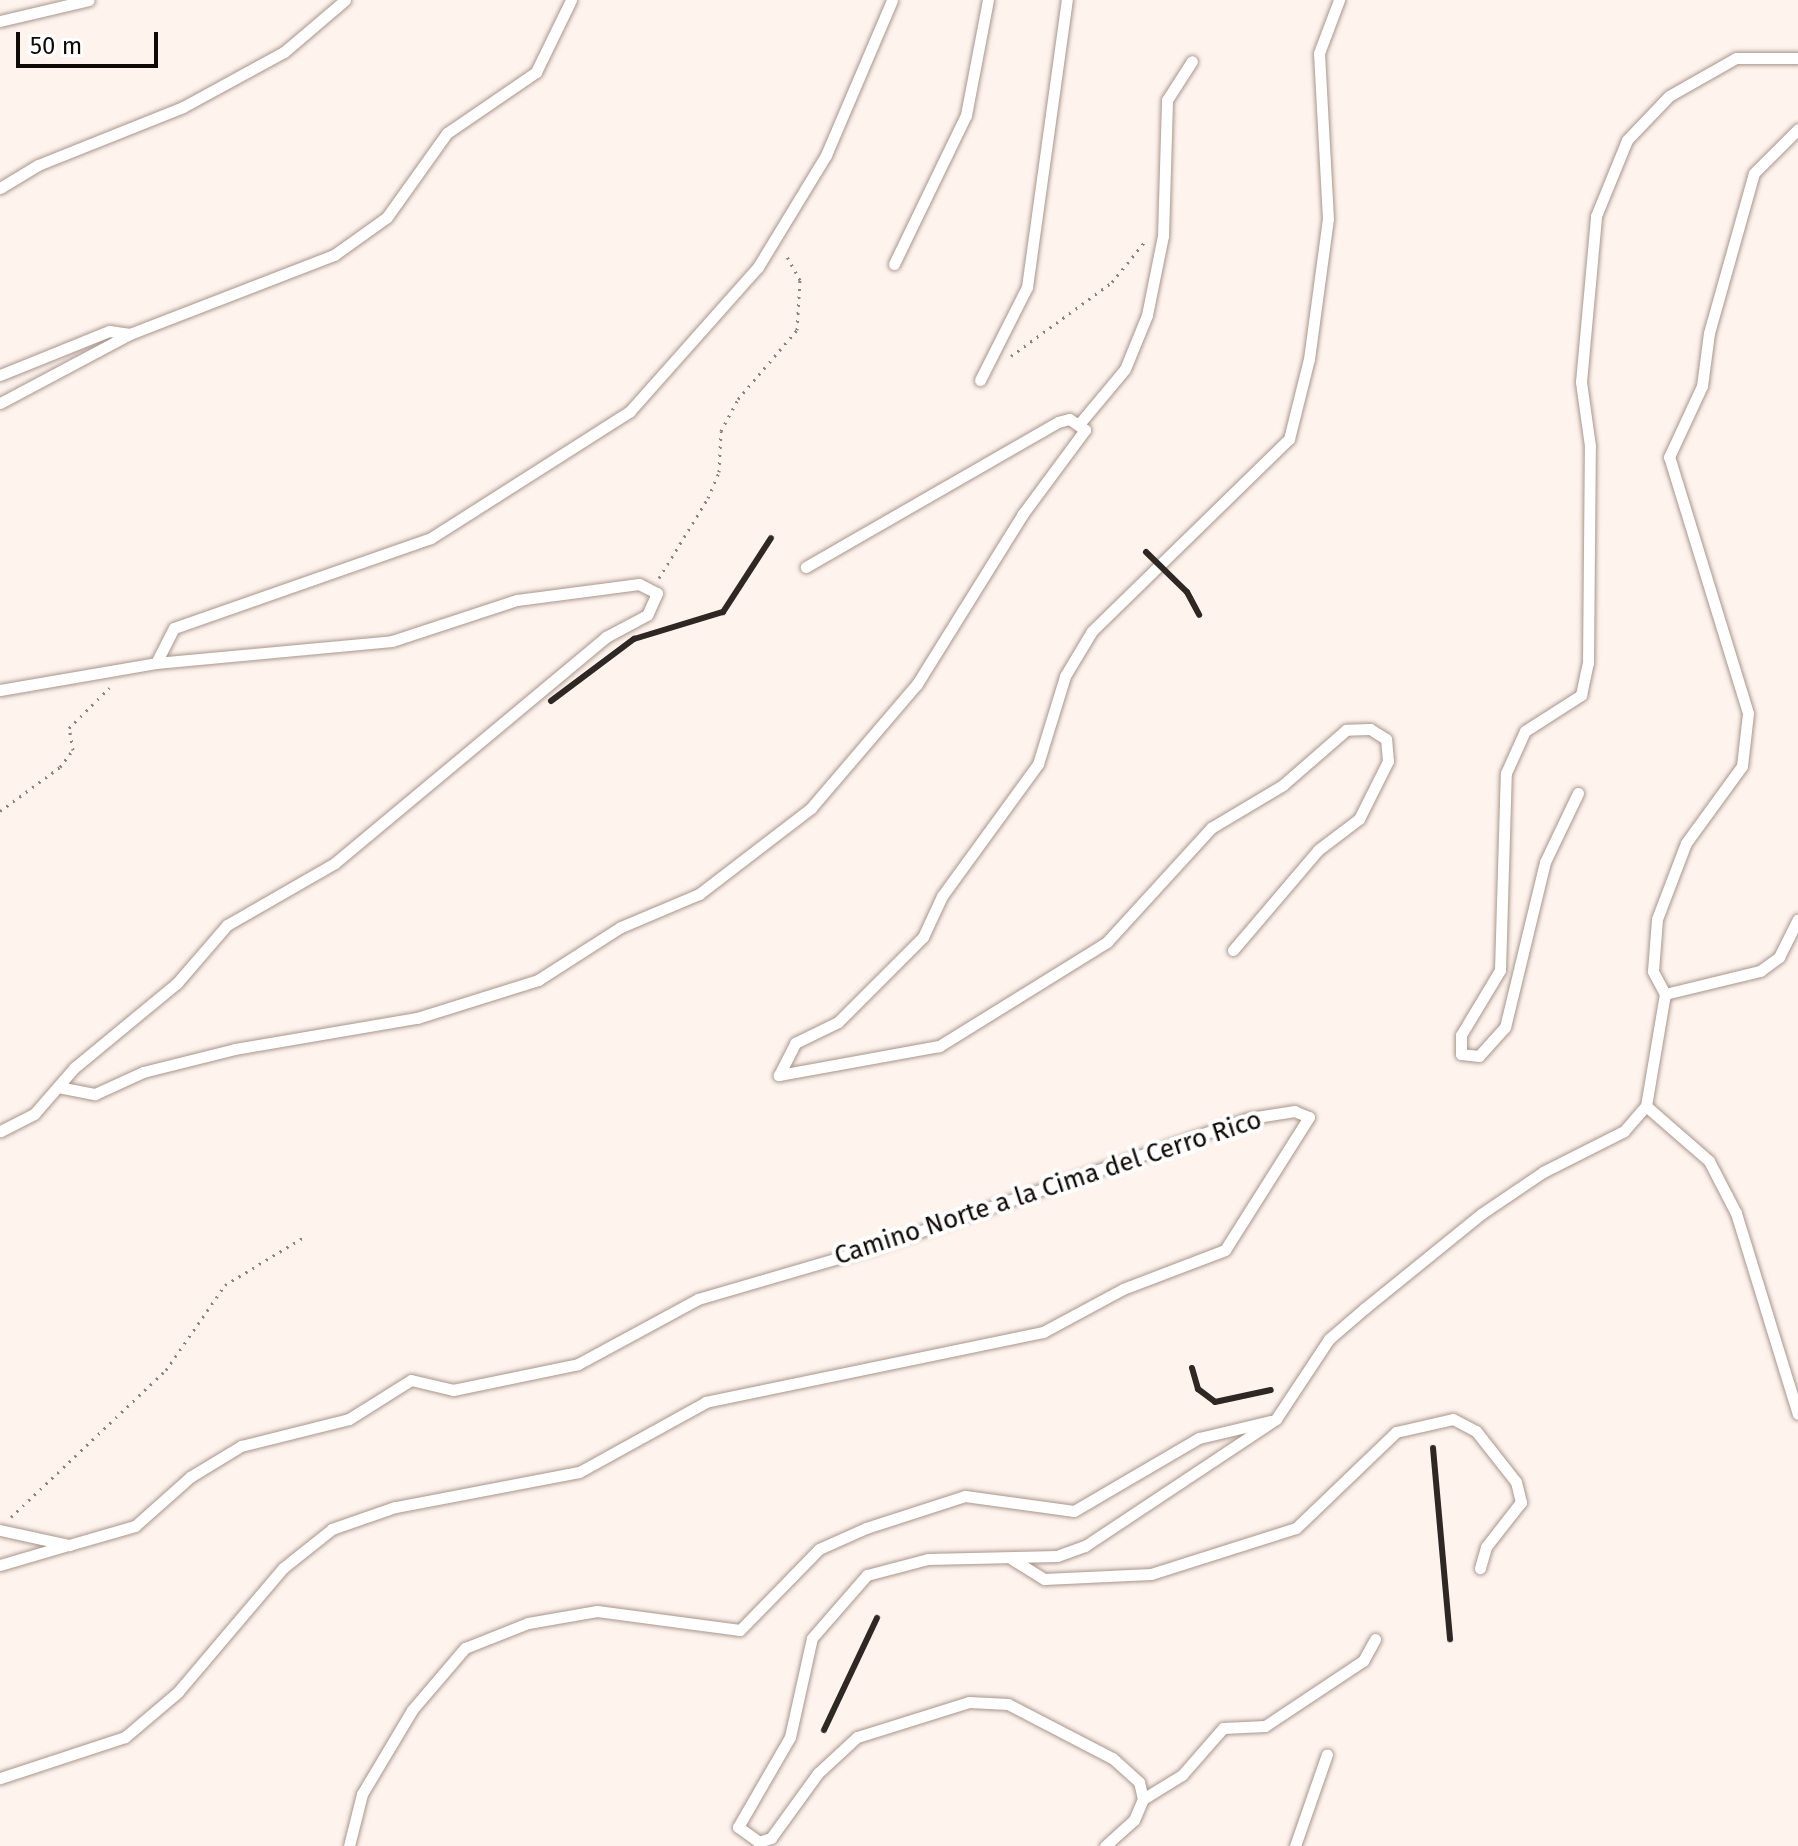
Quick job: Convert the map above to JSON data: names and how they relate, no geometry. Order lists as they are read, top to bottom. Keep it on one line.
{"streets":{"lane":["Camino Norte a la Cima del Cerro Rico"]},"scale_bar":"50 m"}
